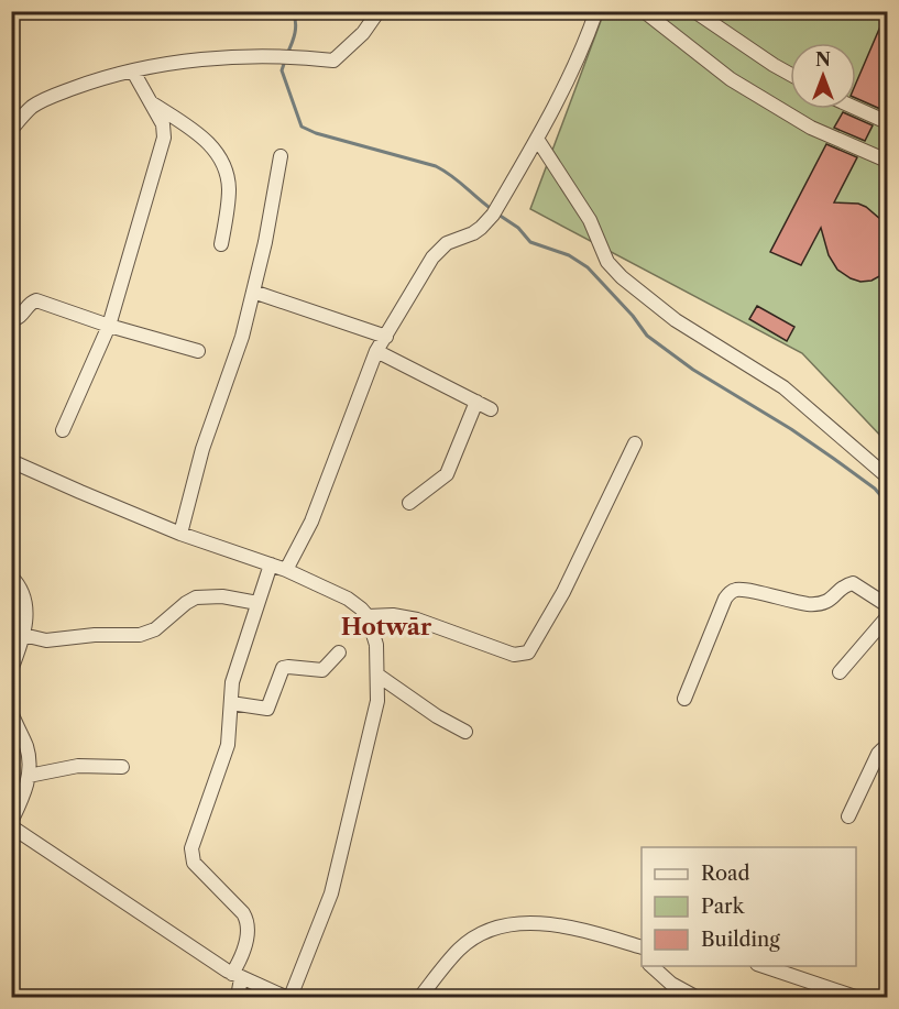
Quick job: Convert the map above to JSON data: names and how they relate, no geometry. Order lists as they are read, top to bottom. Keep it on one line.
{"districts":["Hotwār"],"legend":["Road","Park","Building"],"north":"top"}
